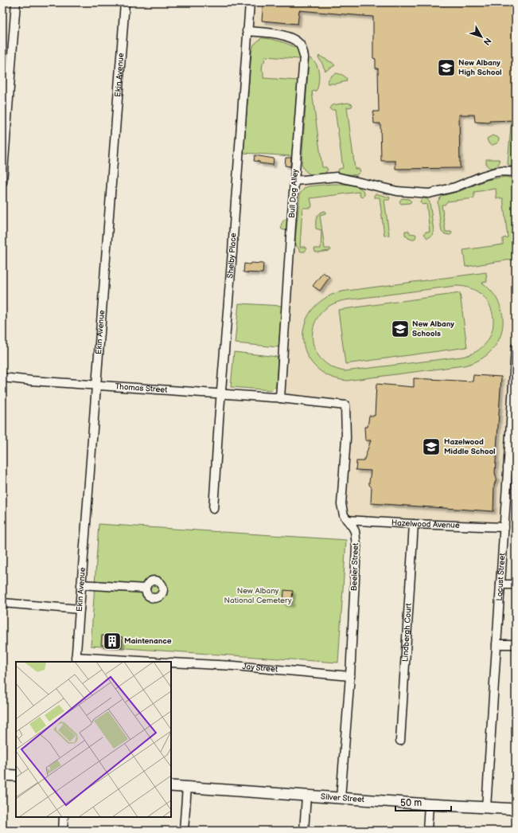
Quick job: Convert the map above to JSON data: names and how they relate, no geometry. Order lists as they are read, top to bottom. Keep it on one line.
{"streets":{"main road":["Silver Street"],"street":["Ekin Avenue","Bull Dog Alley","Shelby Place","Thomas Street","Hazelwood Avenue","Beeler Street","Locust Street","Lindbergh Court","Jay Street"]},"crossings":[["Ekin Avenue","Thomas Street"],["Bull Dog Alley","Shelby Place"],["Bull Dog Alley","Thomas Street"],["Bull Dog Alley","Beeler Street"],["Shelby Place","Thomas Street"],["Thomas Street","Beeler Street"],["Hazelwood Avenue","Beeler Street"],["Hazelwood Avenue","Locust Street"],["Hazelwood Avenue","Lindbergh Court"],["Beeler Street","Jay Street"],["Beeler Street","Silver Street"],["Locust Street","Silver Street"]],"parks":["New Albany National Cemetery"],"places":{"school or university":["New Albany High School","New Albany Schools","Hazelwood Middle School"],"building":["Maintenance"]},"scale_bar":"50 m","north":"bottom right"}
